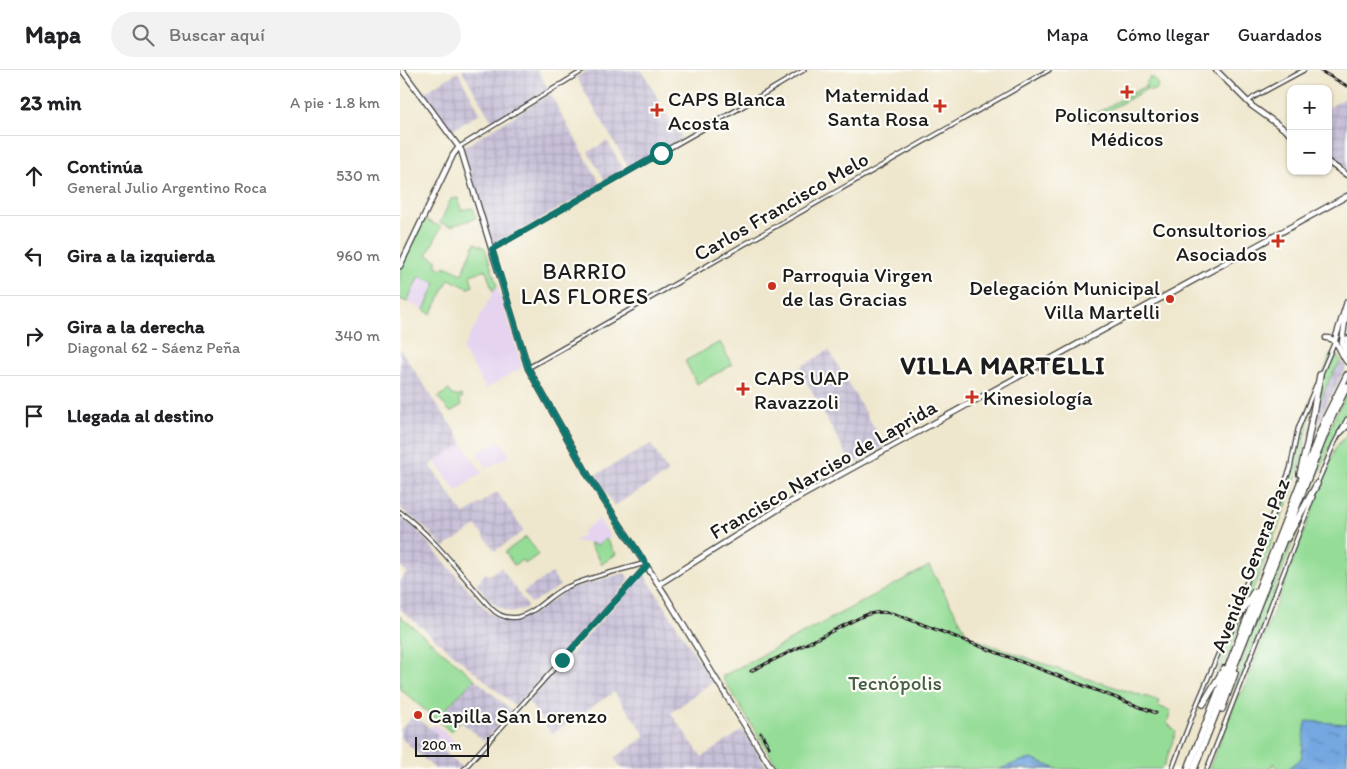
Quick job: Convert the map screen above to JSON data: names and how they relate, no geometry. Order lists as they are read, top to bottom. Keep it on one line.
{"streets":{"highway":["Avenida General Paz"],"main road":["Francisco Narciso de Laprida"],"street":["Carlos Francisco Melo"]},"districts":["BARRIO LAS FLORES","VILLA MARTELLI"],"parks":["Tecnópolis"],"places":{"health":["Policonsultorios Médicos","Maternidad Santa Rosa","CAPS Blanca Acosta","Consultorios Asociados","CAPS UAP Ravazzoli","Kinesiología"],"other":["Parroquia Virgen de las Gracias","Delegación Municipal Villa Martelli","Capilla San Lorenzo"]},"scale_bar":"200 m","page":{"header":"Mapa","search":"Buscar aquí","nav":["Mapa","Cómo llegar","Guardados"],"heading":["23 min","A pie · 1.8 km"],"map_buttons":["+","−"],"list":[["Continúa","General Julio Argentino Roca","530 m"],["Gira a la izquierda","960 m"],["Gira a la derecha","Diagonal 62 - Sáenz Peña","340 m"],"Llegada al destino"],"scale":"200 m"}}
